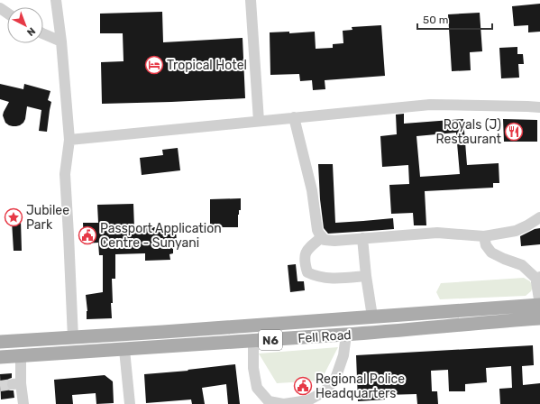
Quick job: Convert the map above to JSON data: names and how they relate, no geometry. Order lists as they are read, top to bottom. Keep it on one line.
{"streets":{"main road":["Fell Road","N6"]},"places":{"hotel":["Tropical Hotel"],"restaurant":["Royals (J) Restaurant"],"place":["Jubilee Park"],"public building":["Passport Application Centre - Sunyani","Regional Police Headquarters"]},"scale_bar":"50 m","north":"bottom right"}
